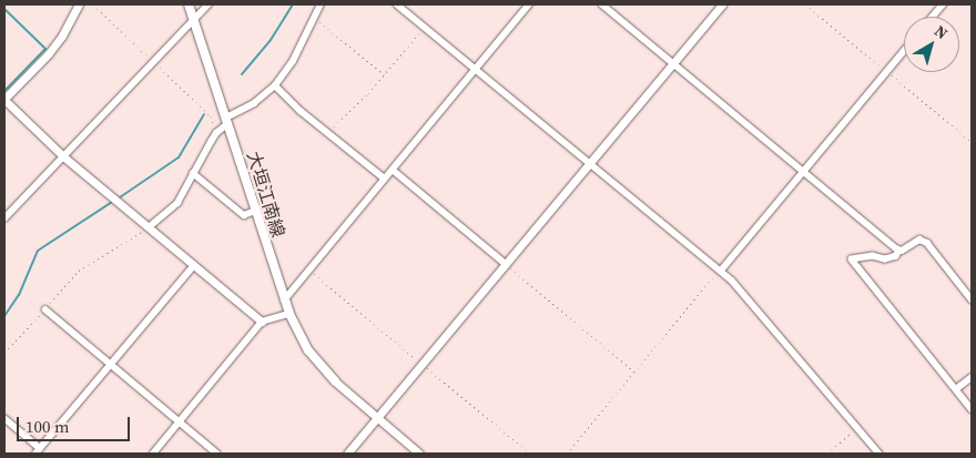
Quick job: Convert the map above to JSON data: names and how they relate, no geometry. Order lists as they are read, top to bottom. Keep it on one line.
{"streets":{"main road":["大垣江南線"]},"scale_bar":"100 m","north":"top right"}
